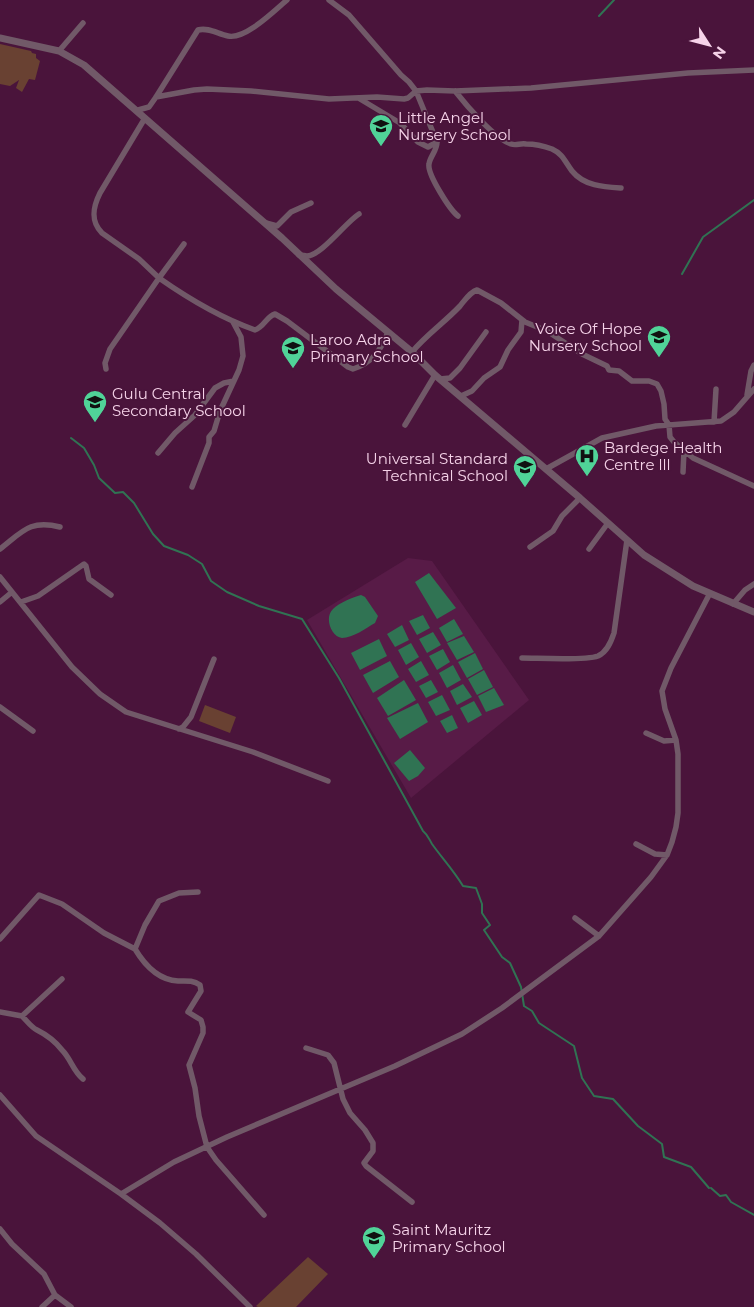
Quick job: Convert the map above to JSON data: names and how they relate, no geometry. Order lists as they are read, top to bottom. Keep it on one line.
{"places":{"school or university":["Little Angel Nursery School","Voice Of Hope Nursery School","Laroo Adra Primary School","Gulu Central Secondary School","Universal Standard Technical School","Saint Mauritz Primary School"],"hospital":["Bardege Health Centre lll"]},"north":"bottom right"}
